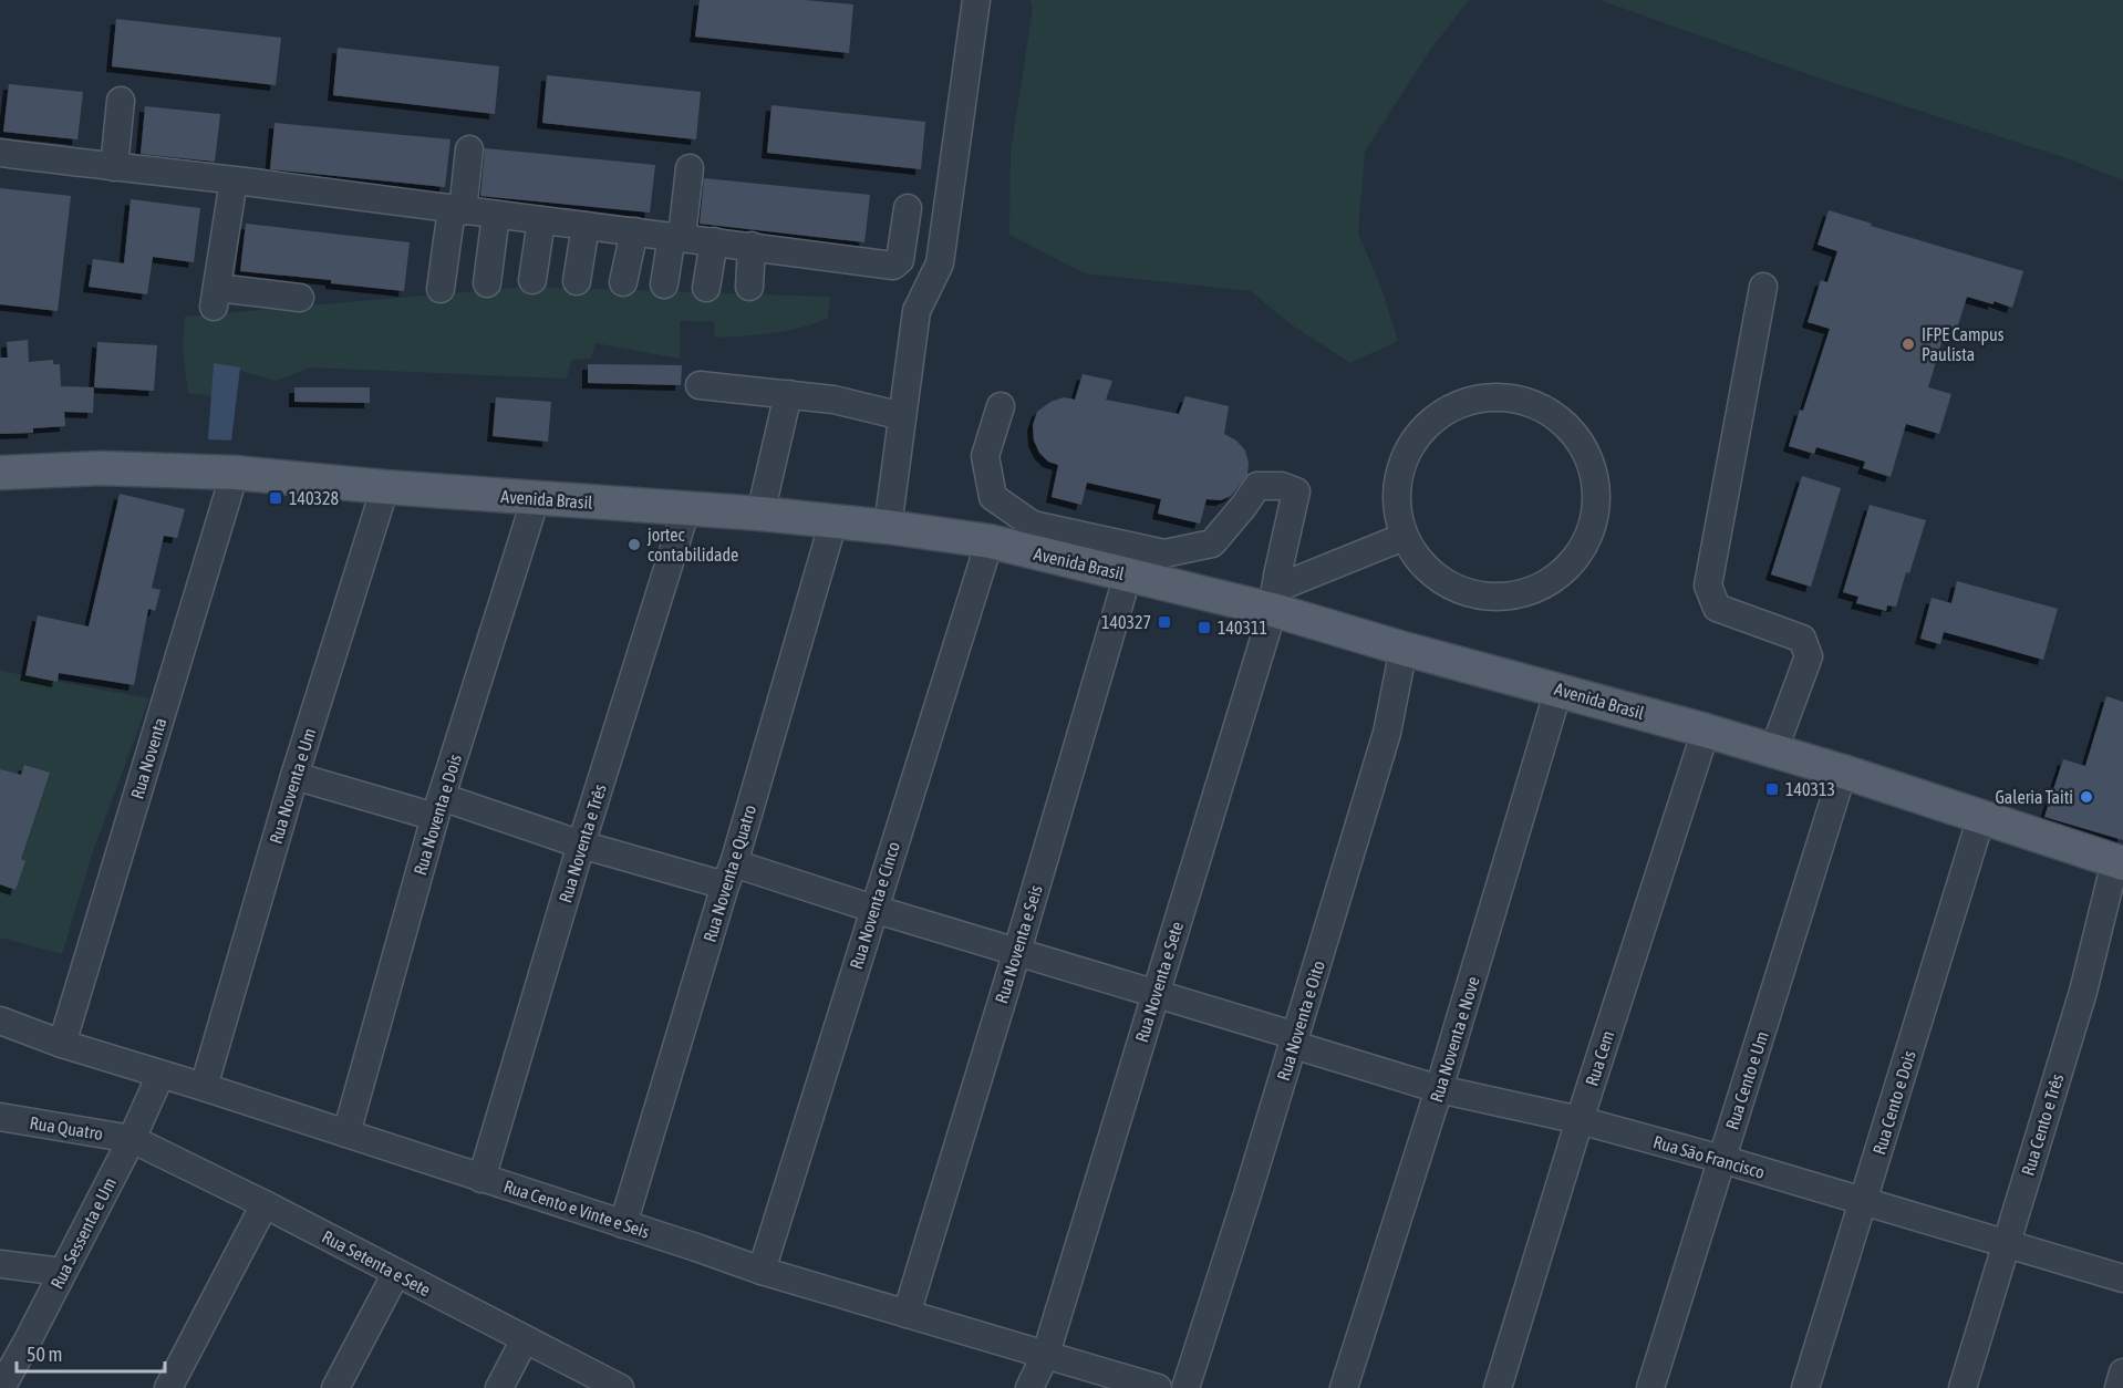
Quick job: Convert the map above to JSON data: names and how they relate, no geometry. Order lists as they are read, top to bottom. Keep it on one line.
{"streets":{"main road":["Avenida Brasil"],"street":["Rua Noventa","Rua Noventa e Um","Rua Noventa e Dois","Rua Noventa e Três","Rua Noventa e Quatro","Rua Noventa e Cinco","Rua Noventa e Seis","Rua Noventa e Sete","Rua Noventa e Oito","Rua Noventa e Nove","Rua Cem","Rua Cento e Um","Rua Cento e Dois","Rua Cento e Três","Rua Quatro","Rua São Francisco","Rua Cento e Vinte e Seis","Rua Sessenta e Um","Rua Setenta e Sete"]},"crossings":[["Avenida Brasil","Rua Noventa"],["Avenida Brasil","Rua Noventa e Um"],["Avenida Brasil","Rua Noventa e Dois"],["Avenida Brasil","Rua Noventa e Três"],["Avenida Brasil","Rua Noventa e Quatro"],["Avenida Brasil","Rua Noventa e Cinco"],["Avenida Brasil","Rua Noventa e Seis"],["Avenida Brasil","Rua Noventa e Sete"],["Avenida Brasil","Rua Noventa e Oito"],["Avenida Brasil","Rua Noventa e Nove"],["Avenida Brasil","Rua Cem"],["Avenida Brasil","Rua Cento e Um"],["Avenida Brasil","Rua Cento e Dois"],["Avenida Brasil","Rua Cento e Três"],["Rua Noventa","Rua Cento e Vinte e Seis"],["Rua Noventa e Um","Rua São Francisco"],["Rua Noventa e Um","Rua Cento e Vinte e Seis"],["Rua Noventa e Dois","Rua São Francisco"],["Rua Noventa e Dois","Rua Cento e Vinte e Seis"],["Rua Noventa e Três","Rua São Francisco"],["Rua Noventa e Três","Rua Cento e Vinte e Seis"],["Rua Noventa e Quatro","Rua São Francisco"],["Rua Noventa e Quatro","Rua Cento e Vinte e Seis"],["Rua Noventa e Cinco","Rua São Francisco"],["Rua Noventa e Cinco","Rua Cento e Vinte e Seis"],["Rua Noventa e Seis","Rua São Francisco"],["Rua Noventa e Seis","Rua Cento e Vinte e Seis"],["Rua Noventa e Sete","Rua São Francisco"],["Rua Noventa e Sete","Rua Cento e Vinte e Seis"],["Rua Noventa e Oito","Rua São Francisco"],["Rua Noventa e Nove","Rua São Francisco"],["Rua Cem","Rua São Francisco"],["Rua Cento e Um","Rua São Francisco"],["Rua Cento e Dois","Rua São Francisco"],["Rua Cento e Três","Rua São Francisco"],["Rua Quatro","Rua Sessenta e Um"],["Rua Quatro","Rua Setenta e Sete"],["Rua Cento e Vinte e Seis","Rua Sessenta e Um"],["Rua Sessenta e Um","Rua Setenta e Sete"]],"places":{"other":["IFPE Campus Paulista","jortec contabilidade","Galeria Taiti"],"transit":["140328","140327","140311","140313"]},"scale_bar":"50 m"}
